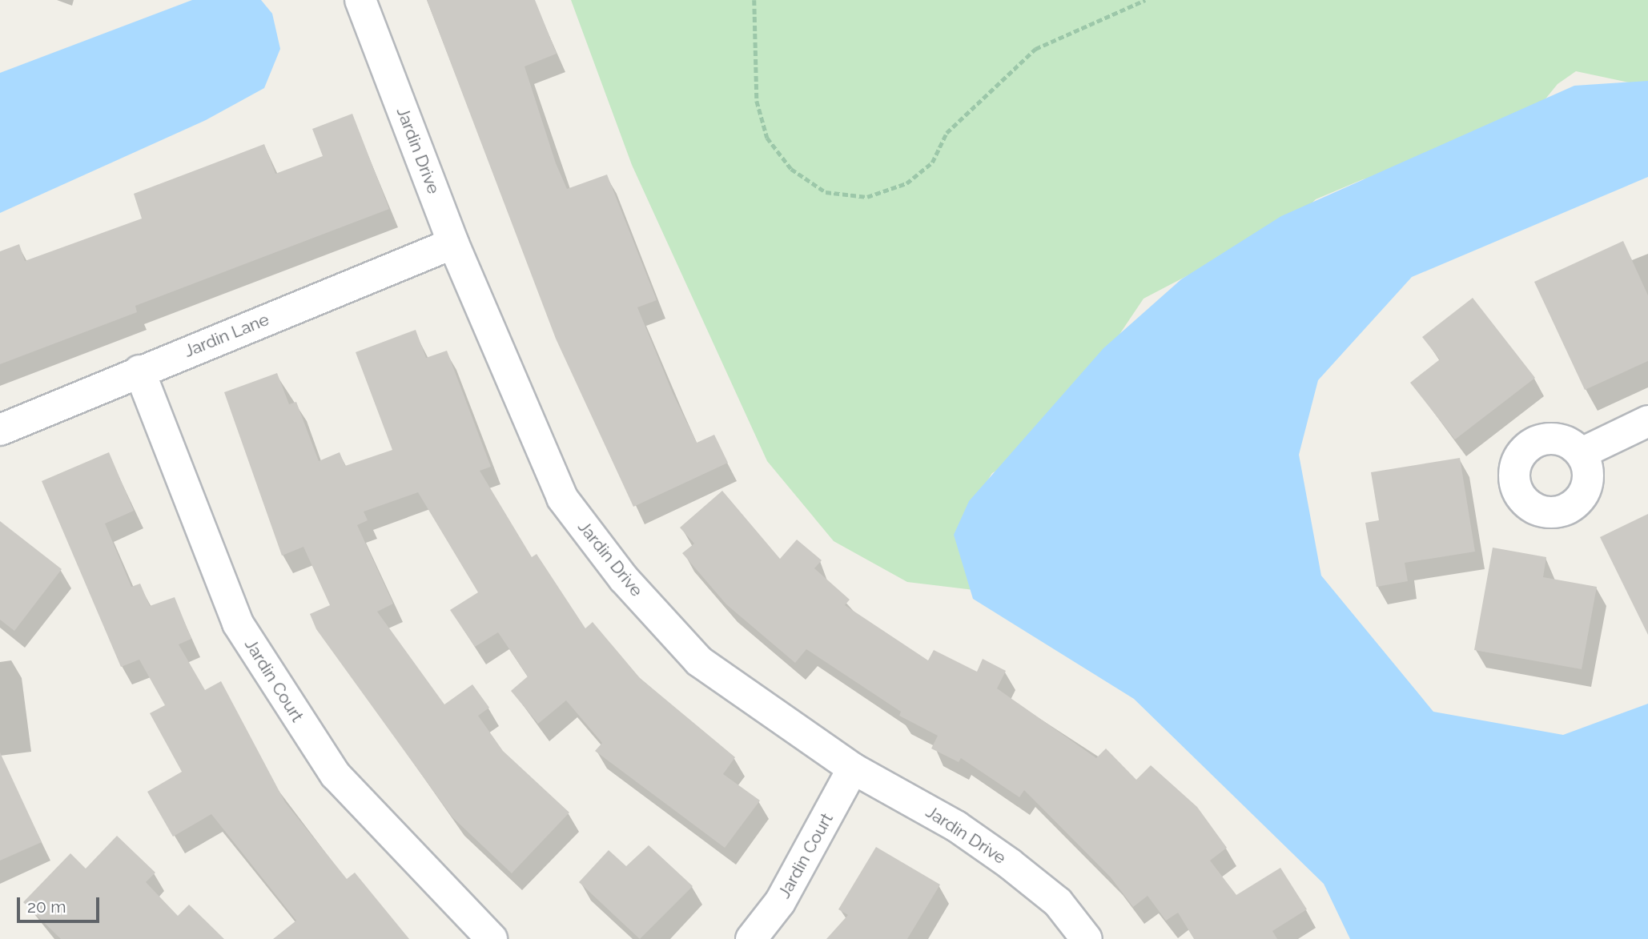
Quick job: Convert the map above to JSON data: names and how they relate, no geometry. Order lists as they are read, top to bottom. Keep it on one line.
{"streets":{"street":["Jardin Drive","Jardin Lane","Jardin Court"]},"crossings":[["Jardin Drive","Jardin Lane"],["Jardin Drive","Jardin Court"],["Jardin Lane","Jardin Court"]],"scale_bar":"20 m"}
